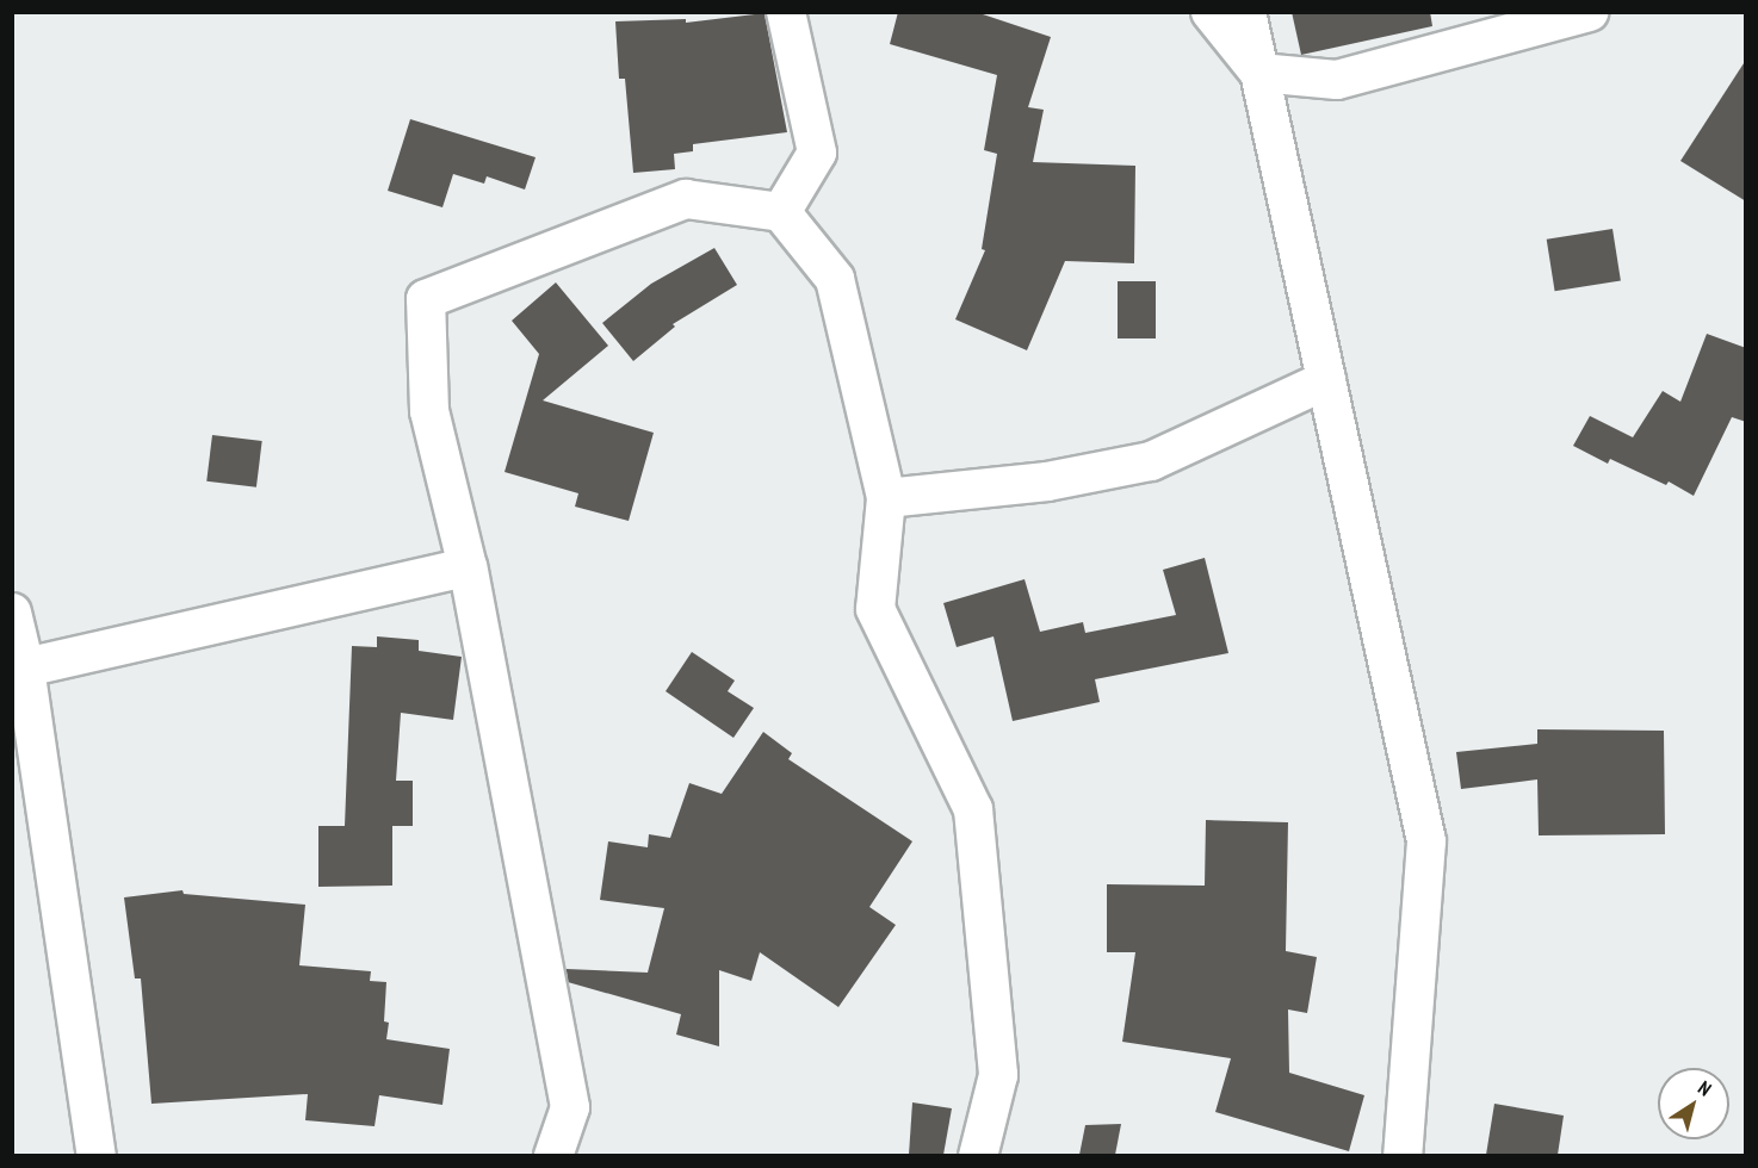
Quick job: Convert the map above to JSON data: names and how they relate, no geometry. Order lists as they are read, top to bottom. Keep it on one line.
{"north":"top right"}
